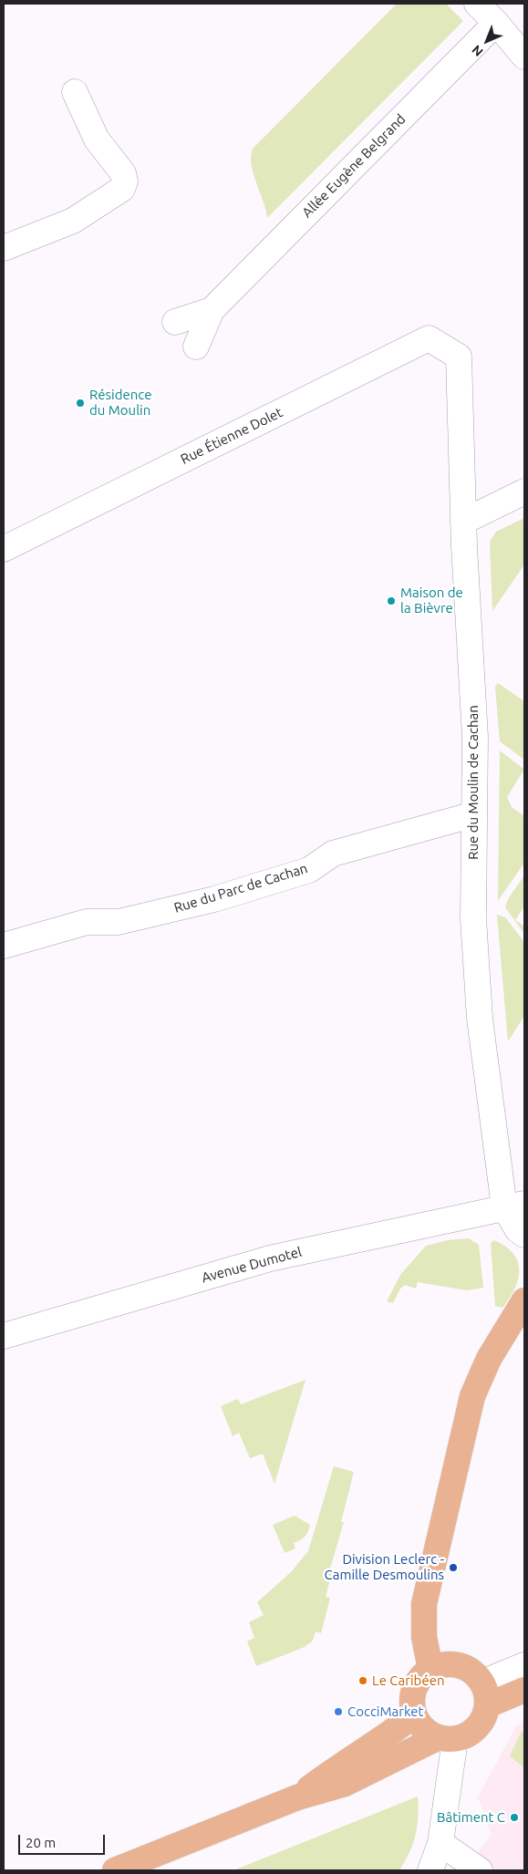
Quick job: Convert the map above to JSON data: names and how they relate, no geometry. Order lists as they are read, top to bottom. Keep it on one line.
{"streets":{"street":["Allée Eugène Belgrand","Rue Étienne Dolet","Rue du Moulin de Cachan","Rue du Parc de Cachan","Avenue Dumotel"]},"crossings":[["Rue Étienne Dolet","Rue du Moulin de Cachan"],["Rue du Moulin de Cachan","Rue du Parc de Cachan"],["Rue du Moulin de Cachan","Avenue Dumotel"]],"places":["Résidence du Moulin","Maison de la Bièvre","Division Leclerc - Camille Desmoulins","Le Caribéen","CocciMarket","Bâtiment C"],"scale_bar":"20 m","north":"bottom left"}
